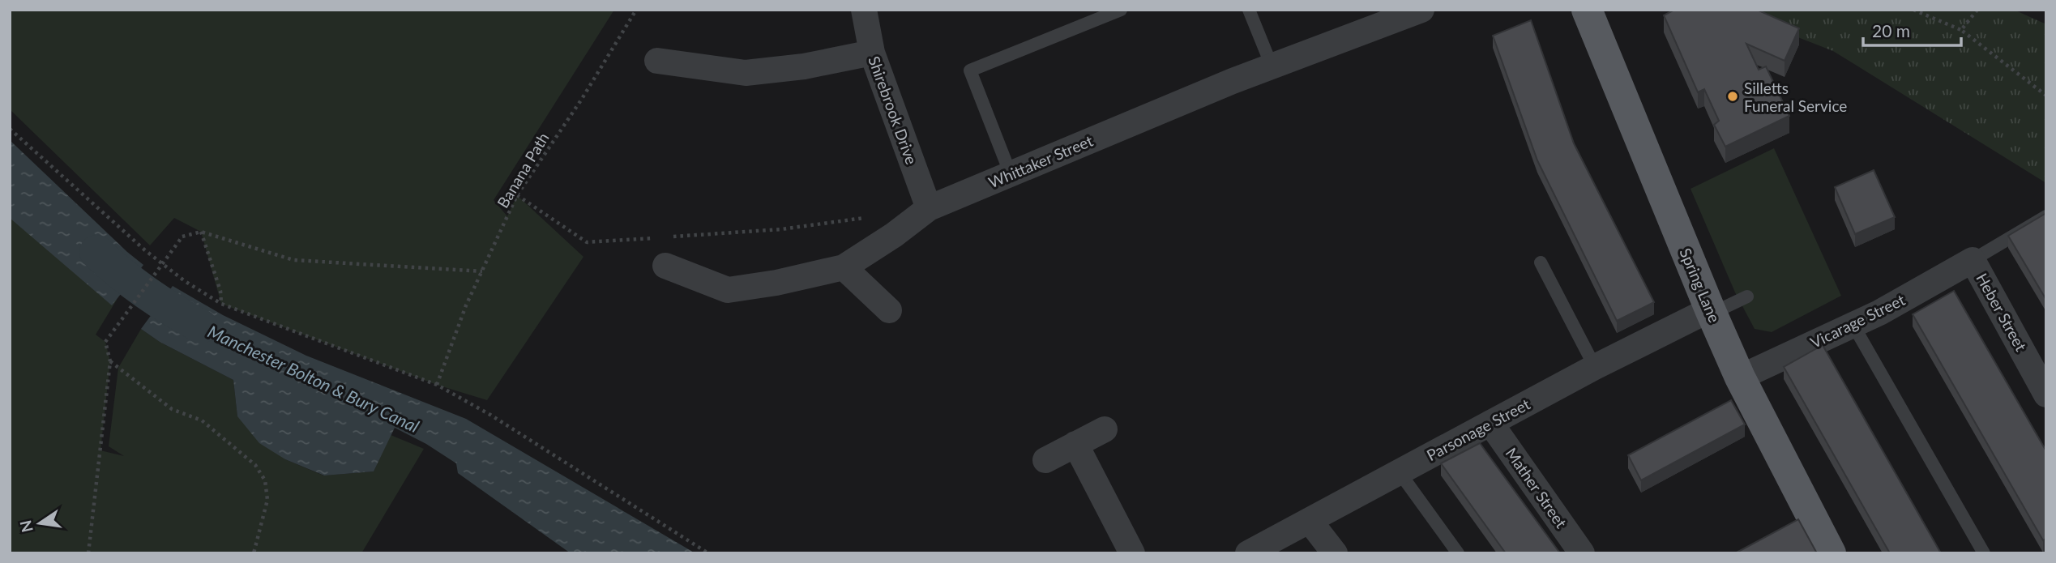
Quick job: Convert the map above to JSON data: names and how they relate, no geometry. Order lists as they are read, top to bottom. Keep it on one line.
{"streets":{"main road":["Spring Lane"],"street":["Shirebrook Drive","Whittaker Street","Heber Street","Vicarage Street","Parsonage Street","Mather Street"],"path":["Banana Path"]},"crossings":[["Shirebrook Drive","Whittaker Street"],["Spring Lane","Vicarage Street"],["Spring Lane","Parsonage Street"],["Heber Street","Vicarage Street"],["Parsonage Street","Mather Street"]],"water":["Manchester Bolton & Bury Canal"],"places":["Silletts Funeral Service"],"scale_bar":"20 m","north":"left"}
